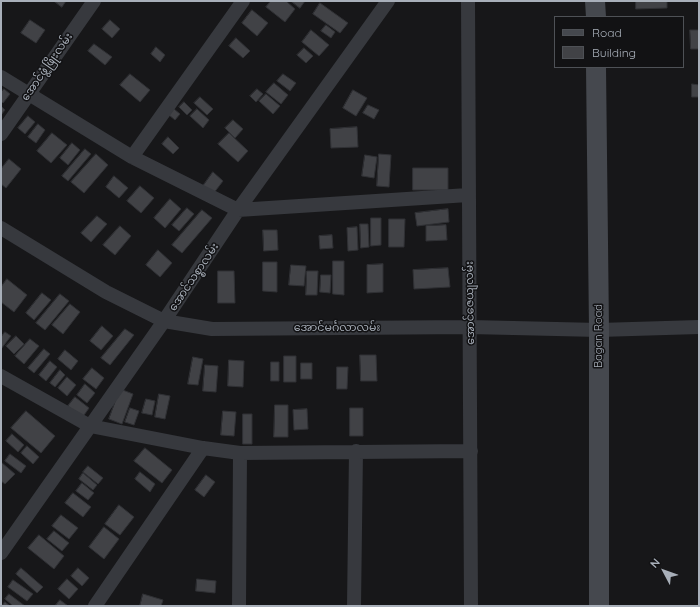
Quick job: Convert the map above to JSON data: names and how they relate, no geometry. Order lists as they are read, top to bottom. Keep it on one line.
{"streets":{"street":["အောင်ဖွံ့ဖြိုးလမ်း","အောင်သစ္စာလမ်း","အောင်ဇေယျလမ်း","အောင်မင်္ဂလာလမ်း","Bagan Road"]},"crossings":[["အောင်သစ္စာလမ်း","အောင်မင်္ဂလာလမ်း"],["အောင်ဇေယျလမ်း","အောင်မင်္ဂလာလမ်း"],["အောင်မင်္ဂလာလမ်း","Bagan Road"]],"legend":["Road","Building"],"north":"top left"}
